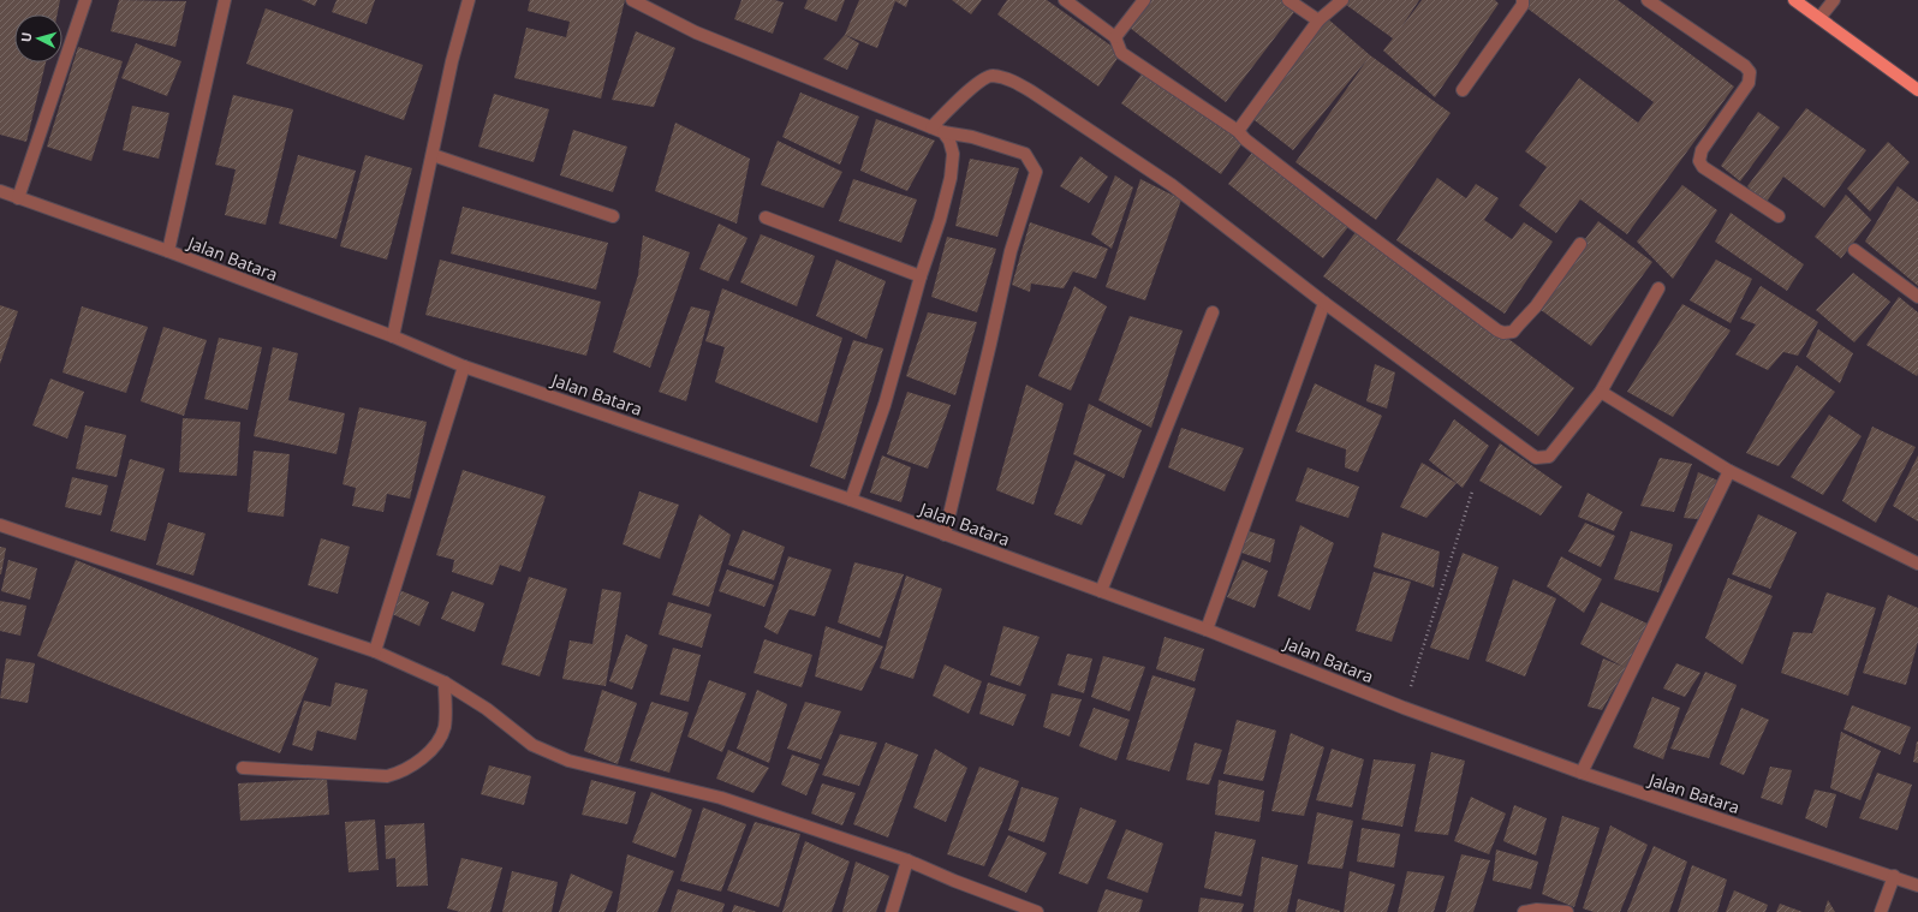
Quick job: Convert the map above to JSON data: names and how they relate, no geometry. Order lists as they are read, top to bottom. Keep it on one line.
{"streets":{"street":["Jalan Batara"]},"north":"left"}
